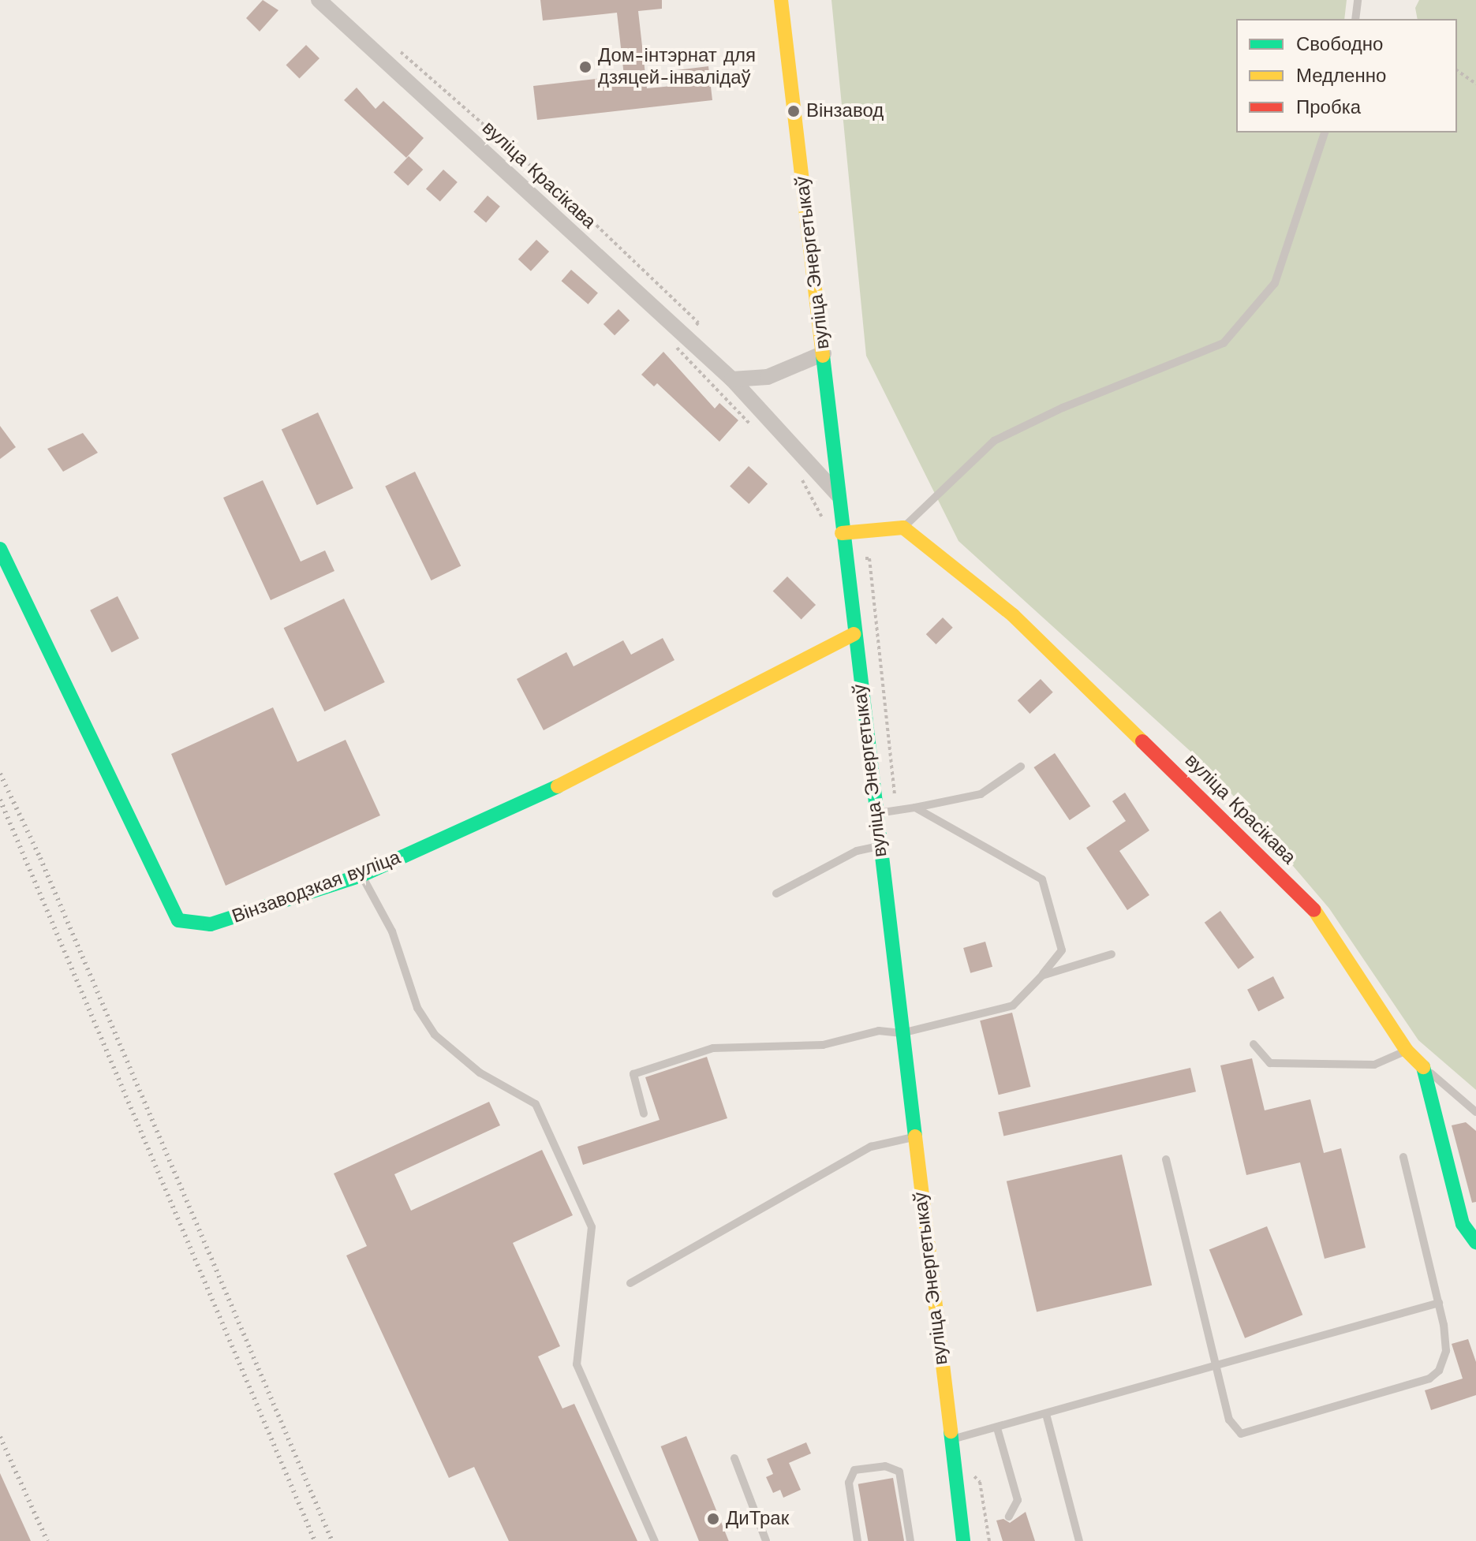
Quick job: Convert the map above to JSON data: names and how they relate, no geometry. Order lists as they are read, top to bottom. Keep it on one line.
{"streets":{"street":["вуліца Красікава","вуліца Энергетыкаў","Вінзаводзкая вуліца"]},"crossings":[["вуліца Красікава","вуліца Энергетыкаў"],["вуліца Энергетыкаў","Вінзаводзкая вуліца"]],"places":["Дом-інтэрнат для дзяцей-інвалідаў","Вінзавод","ДиТрак"],"legend":["Свободно","Медленно","Пробка"]}
